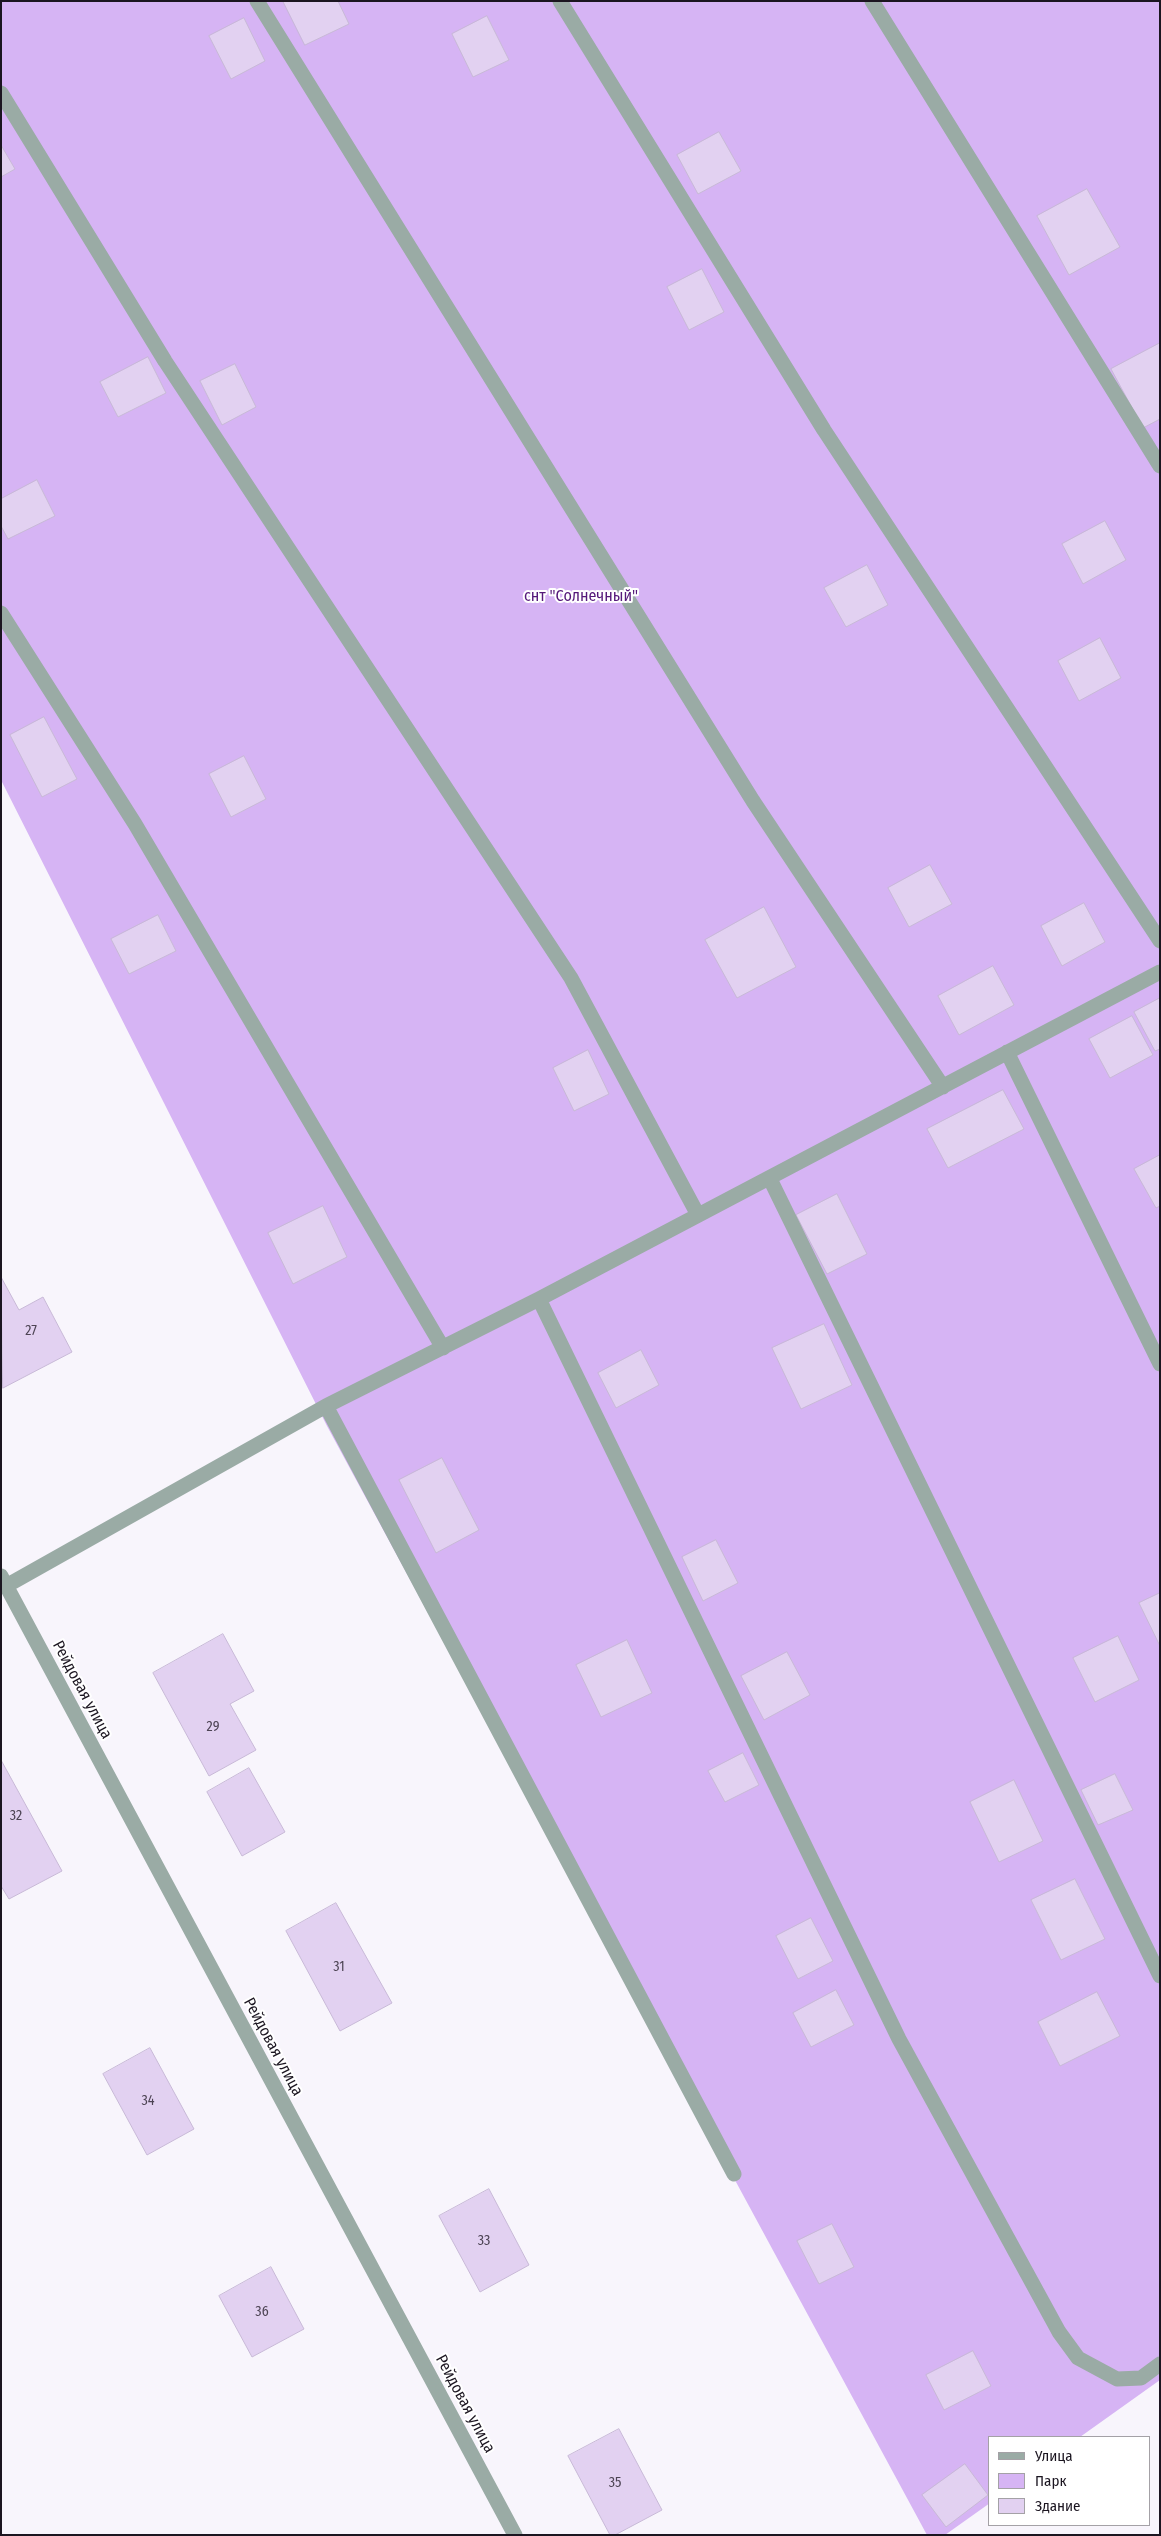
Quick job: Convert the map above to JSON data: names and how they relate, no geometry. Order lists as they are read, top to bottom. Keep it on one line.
{"streets":{"street":["Рейдовая улица"]},"parks":["снт \"Солнечный\""],"house_numbers":["27","29","32","31","34","33","36","35"],"legend":["Улица","Парк","Здание"]}
